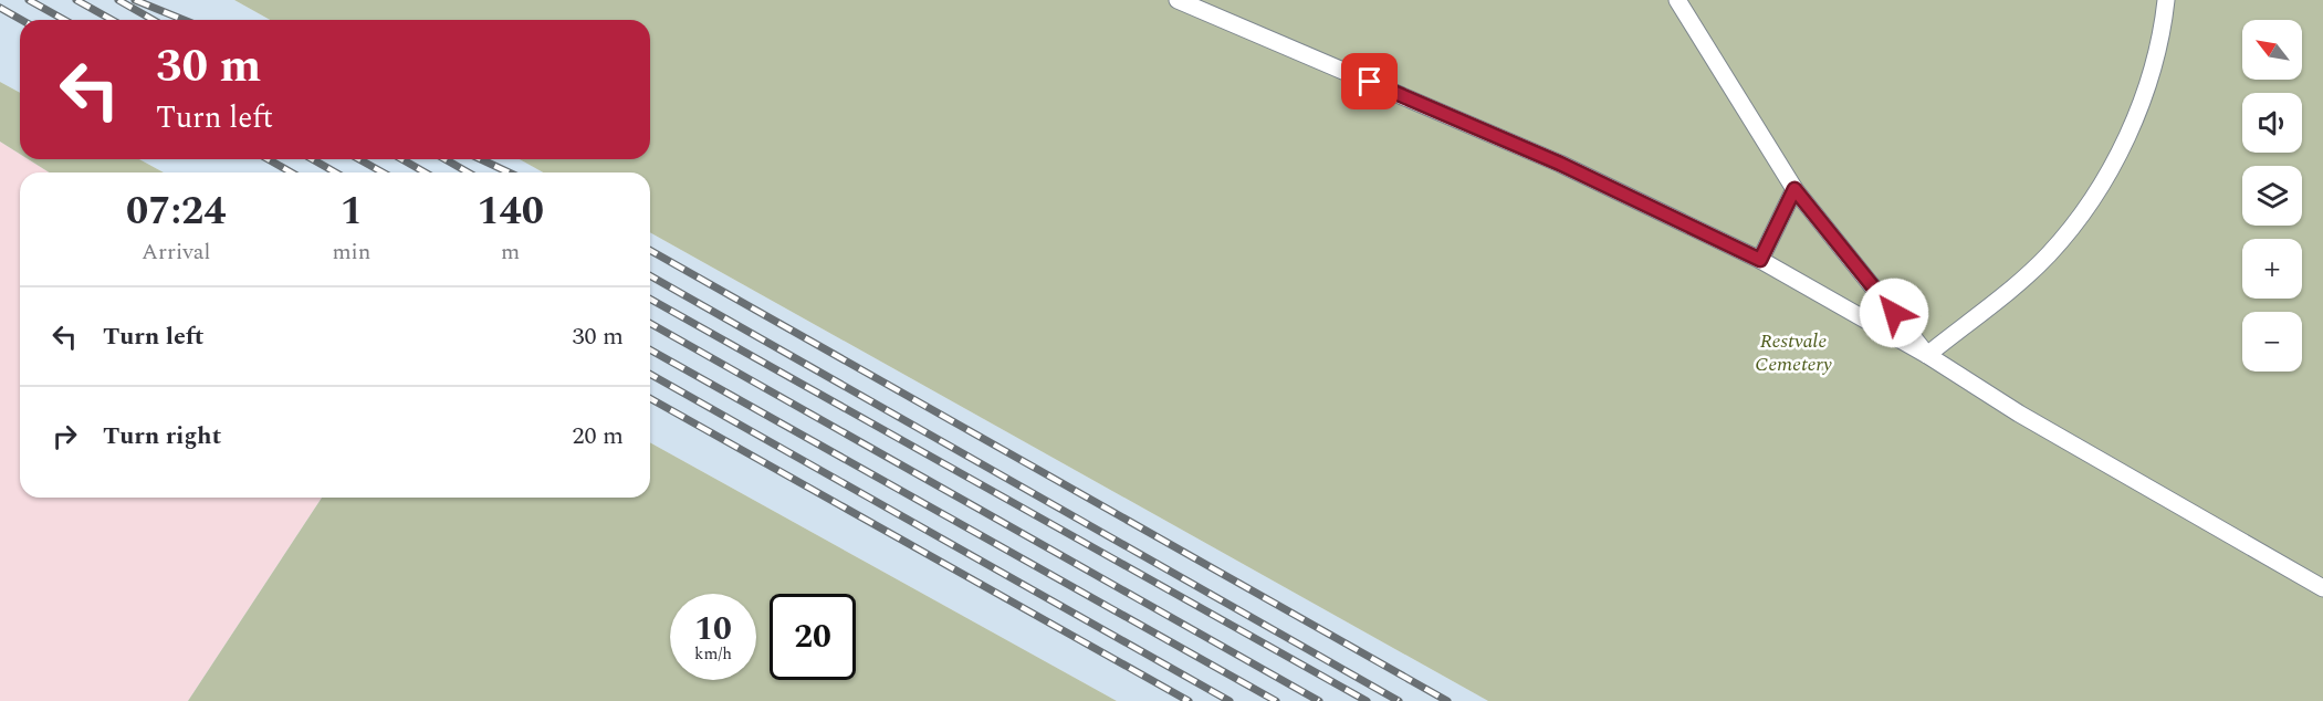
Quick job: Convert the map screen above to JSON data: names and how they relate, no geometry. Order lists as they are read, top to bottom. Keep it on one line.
{"parks":["Restvale Cemetery"],"north":"top left","page":{"map_buttons":["+","−"],"turn":["30 m","Turn left"],"eta":["07:24","Arrival","1","min","140","m"],"list":[{"name":"Turn left","value":"30 m"},{"name":"Turn right","value":"20 m"}],"speed":"10 km/h","limit":"20"}}
